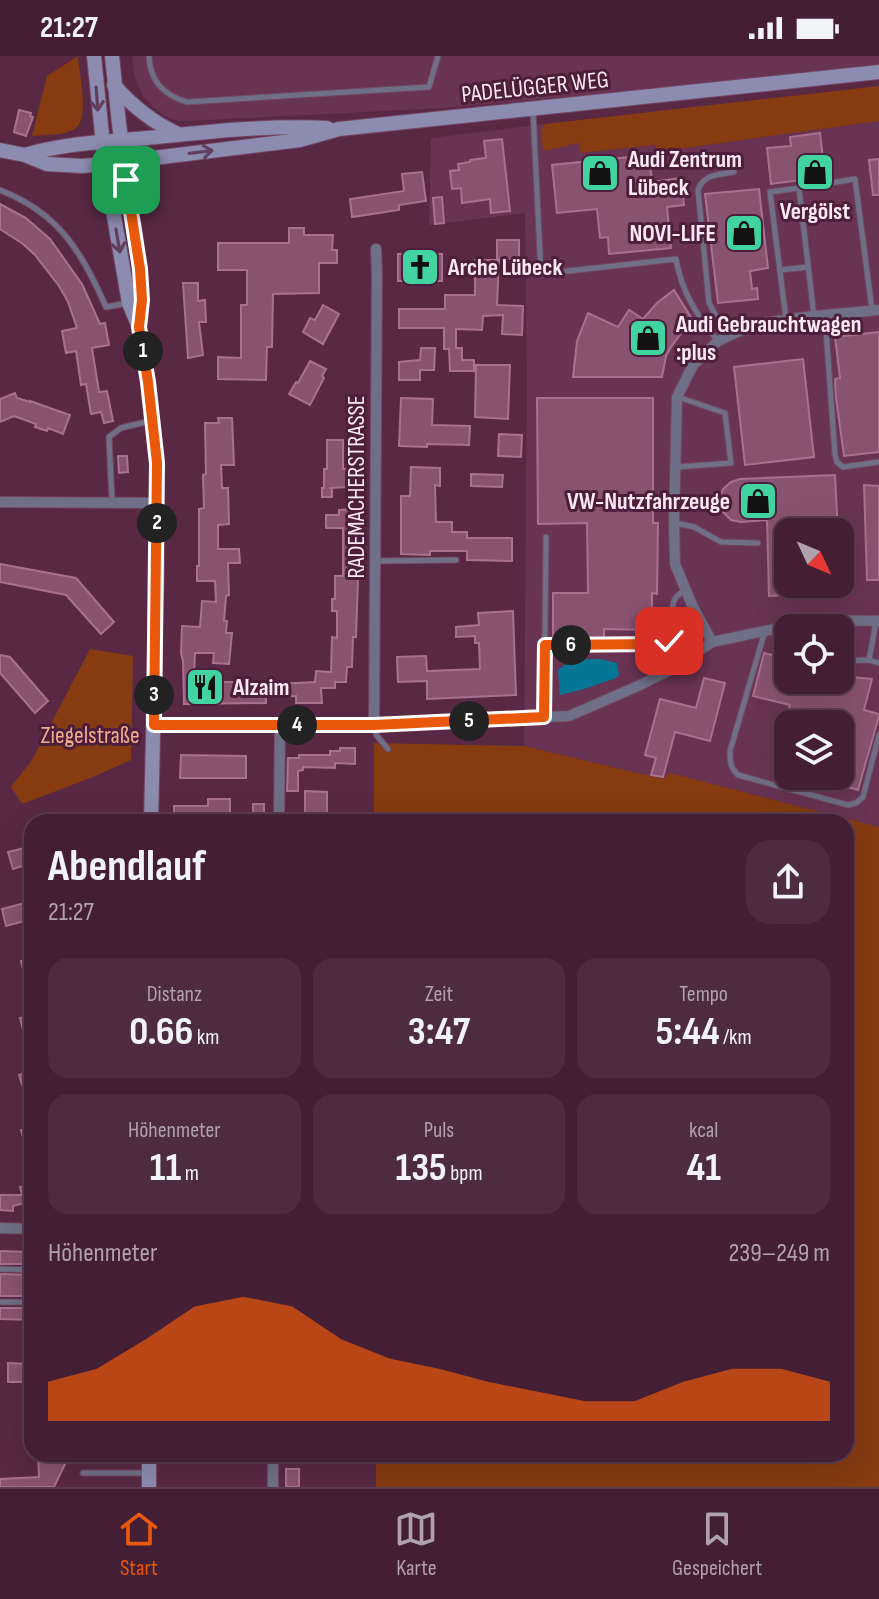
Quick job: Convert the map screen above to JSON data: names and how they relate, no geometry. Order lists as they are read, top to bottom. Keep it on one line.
{"streets":{"main road":["PADELÜGGER WEG"],"street":["RADEMACHERSTRASSE"]},"parks":["Ziegelstraße"],"places":{"shop":["Vergölst","Audi Zentrum Lübeck","NOVI-LIFE","Audi Gebrauchtwagen :plus","VW-Nutzfahrzeuge"],"church":["Arche Lübeck"],"restaurant":["Alzaim"]},"north":"bottom right","page":{"status":"21:27","pins":["1","2","6","3","5","4"],"heading":["Abendlauf","21:27"],"stats":[["Distanz","0.66 km"],["Zeit","3:47"],["Tempo","5:44 /km"],["Höhenmeter","11 m"],["Puls","135 bpm"],["kcal","41"]],"chart":["Höhenmeter","239–249 m"],"tabs":["Start","Karte","Gespeichert"]}}
